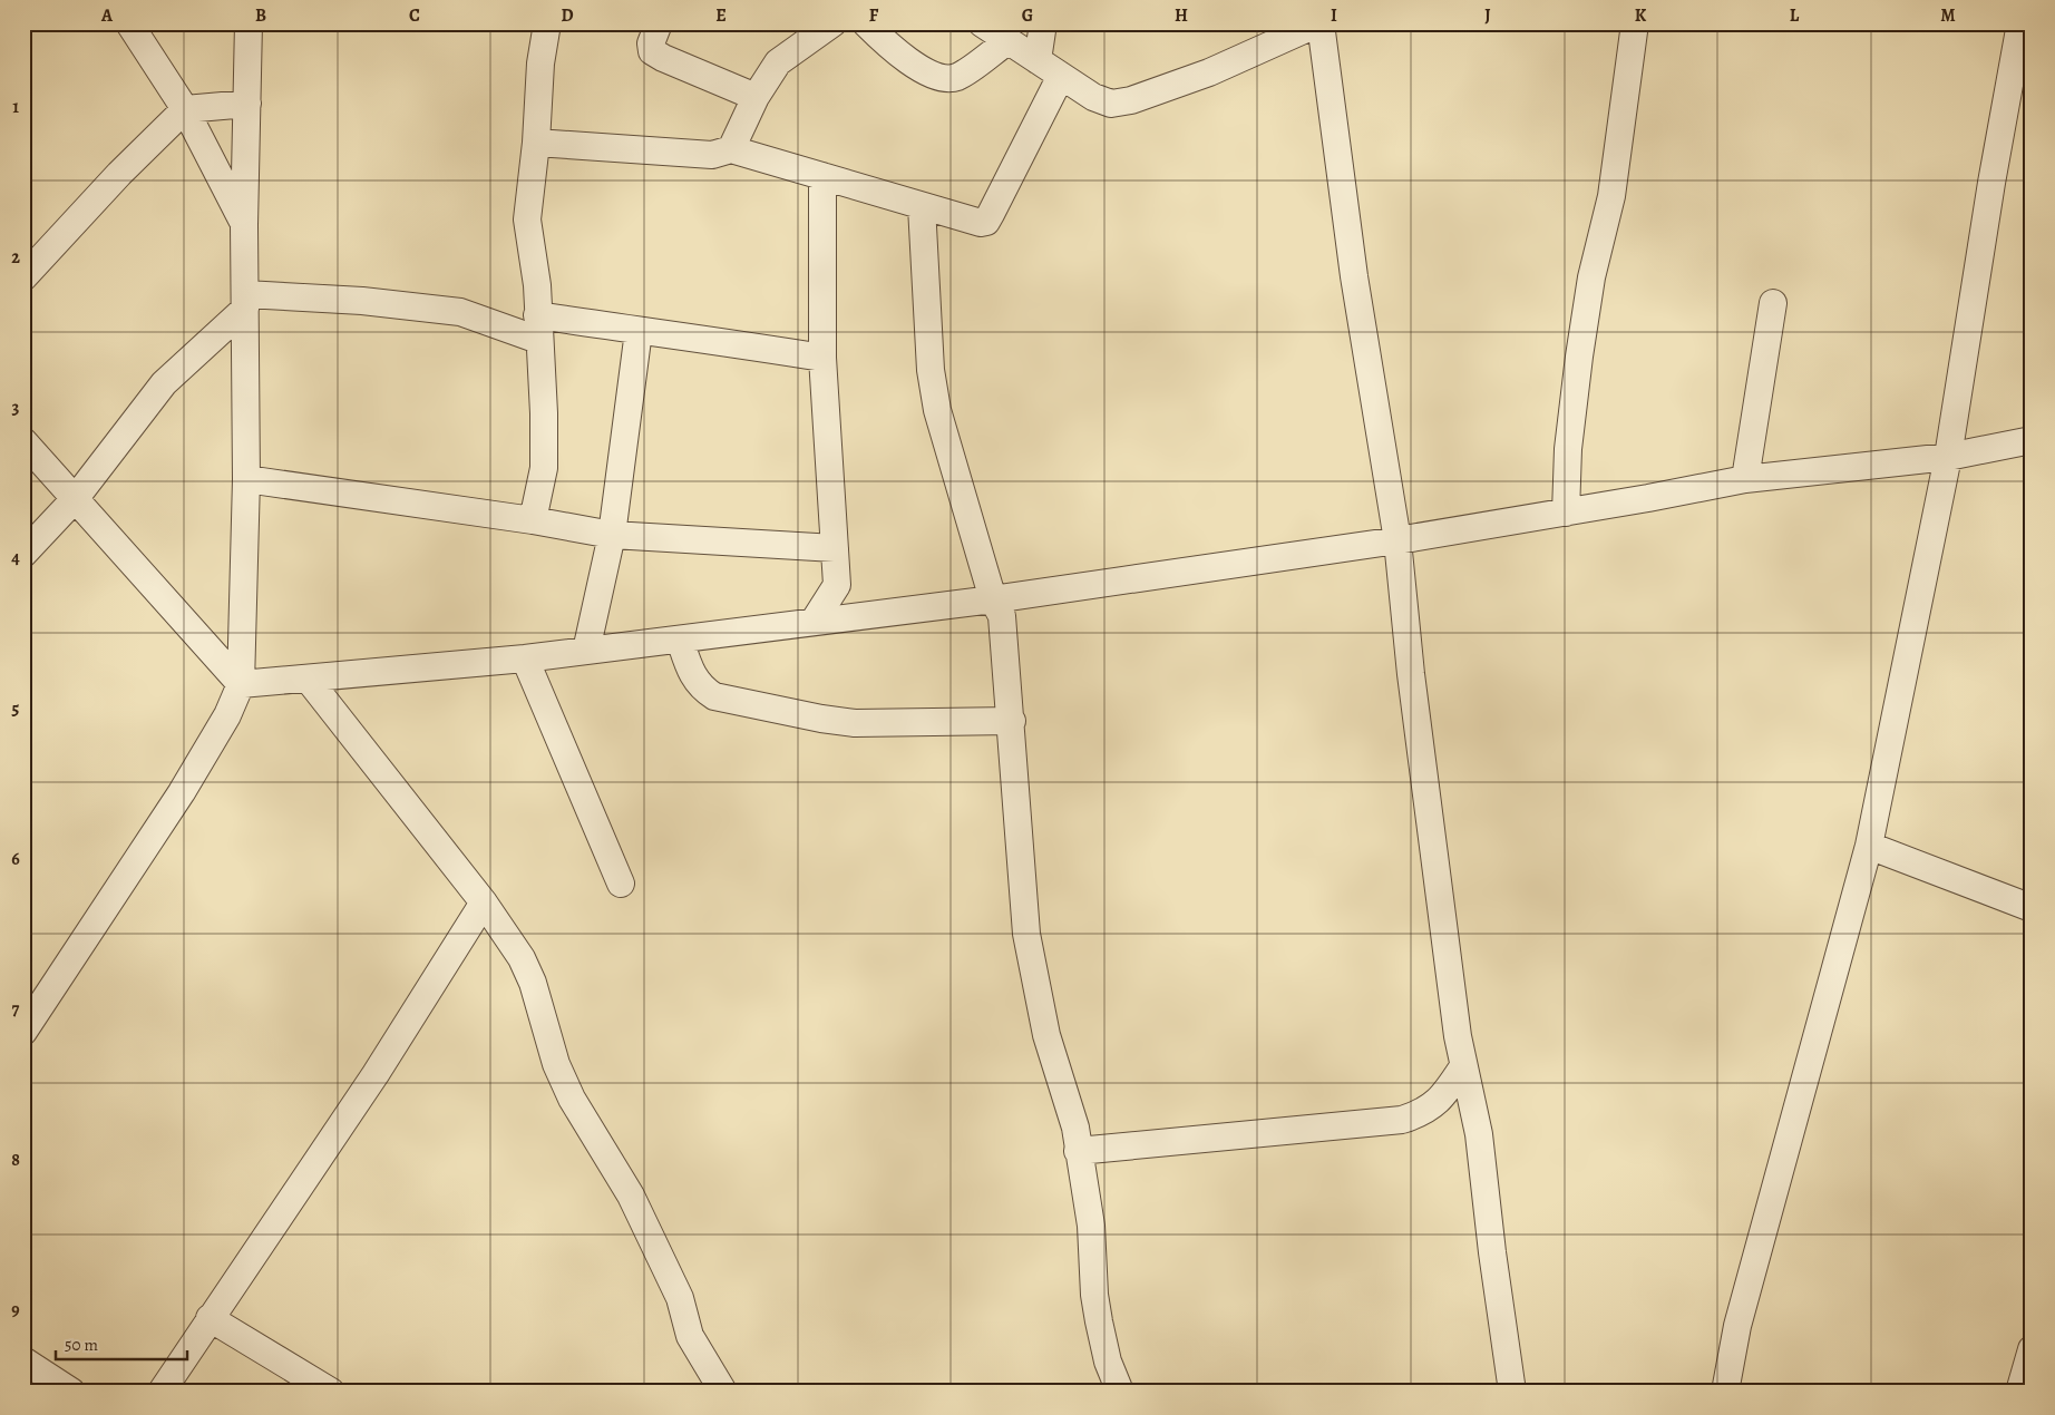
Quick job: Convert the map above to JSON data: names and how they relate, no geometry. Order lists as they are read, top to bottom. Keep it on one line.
{"scale_bar":"50 m","grid":{"columns":["A","B","C","D","E","F","G","H","I","J","K","L","M"],"rows":["1","2","3","4","5","6","7","8","9"]}}
